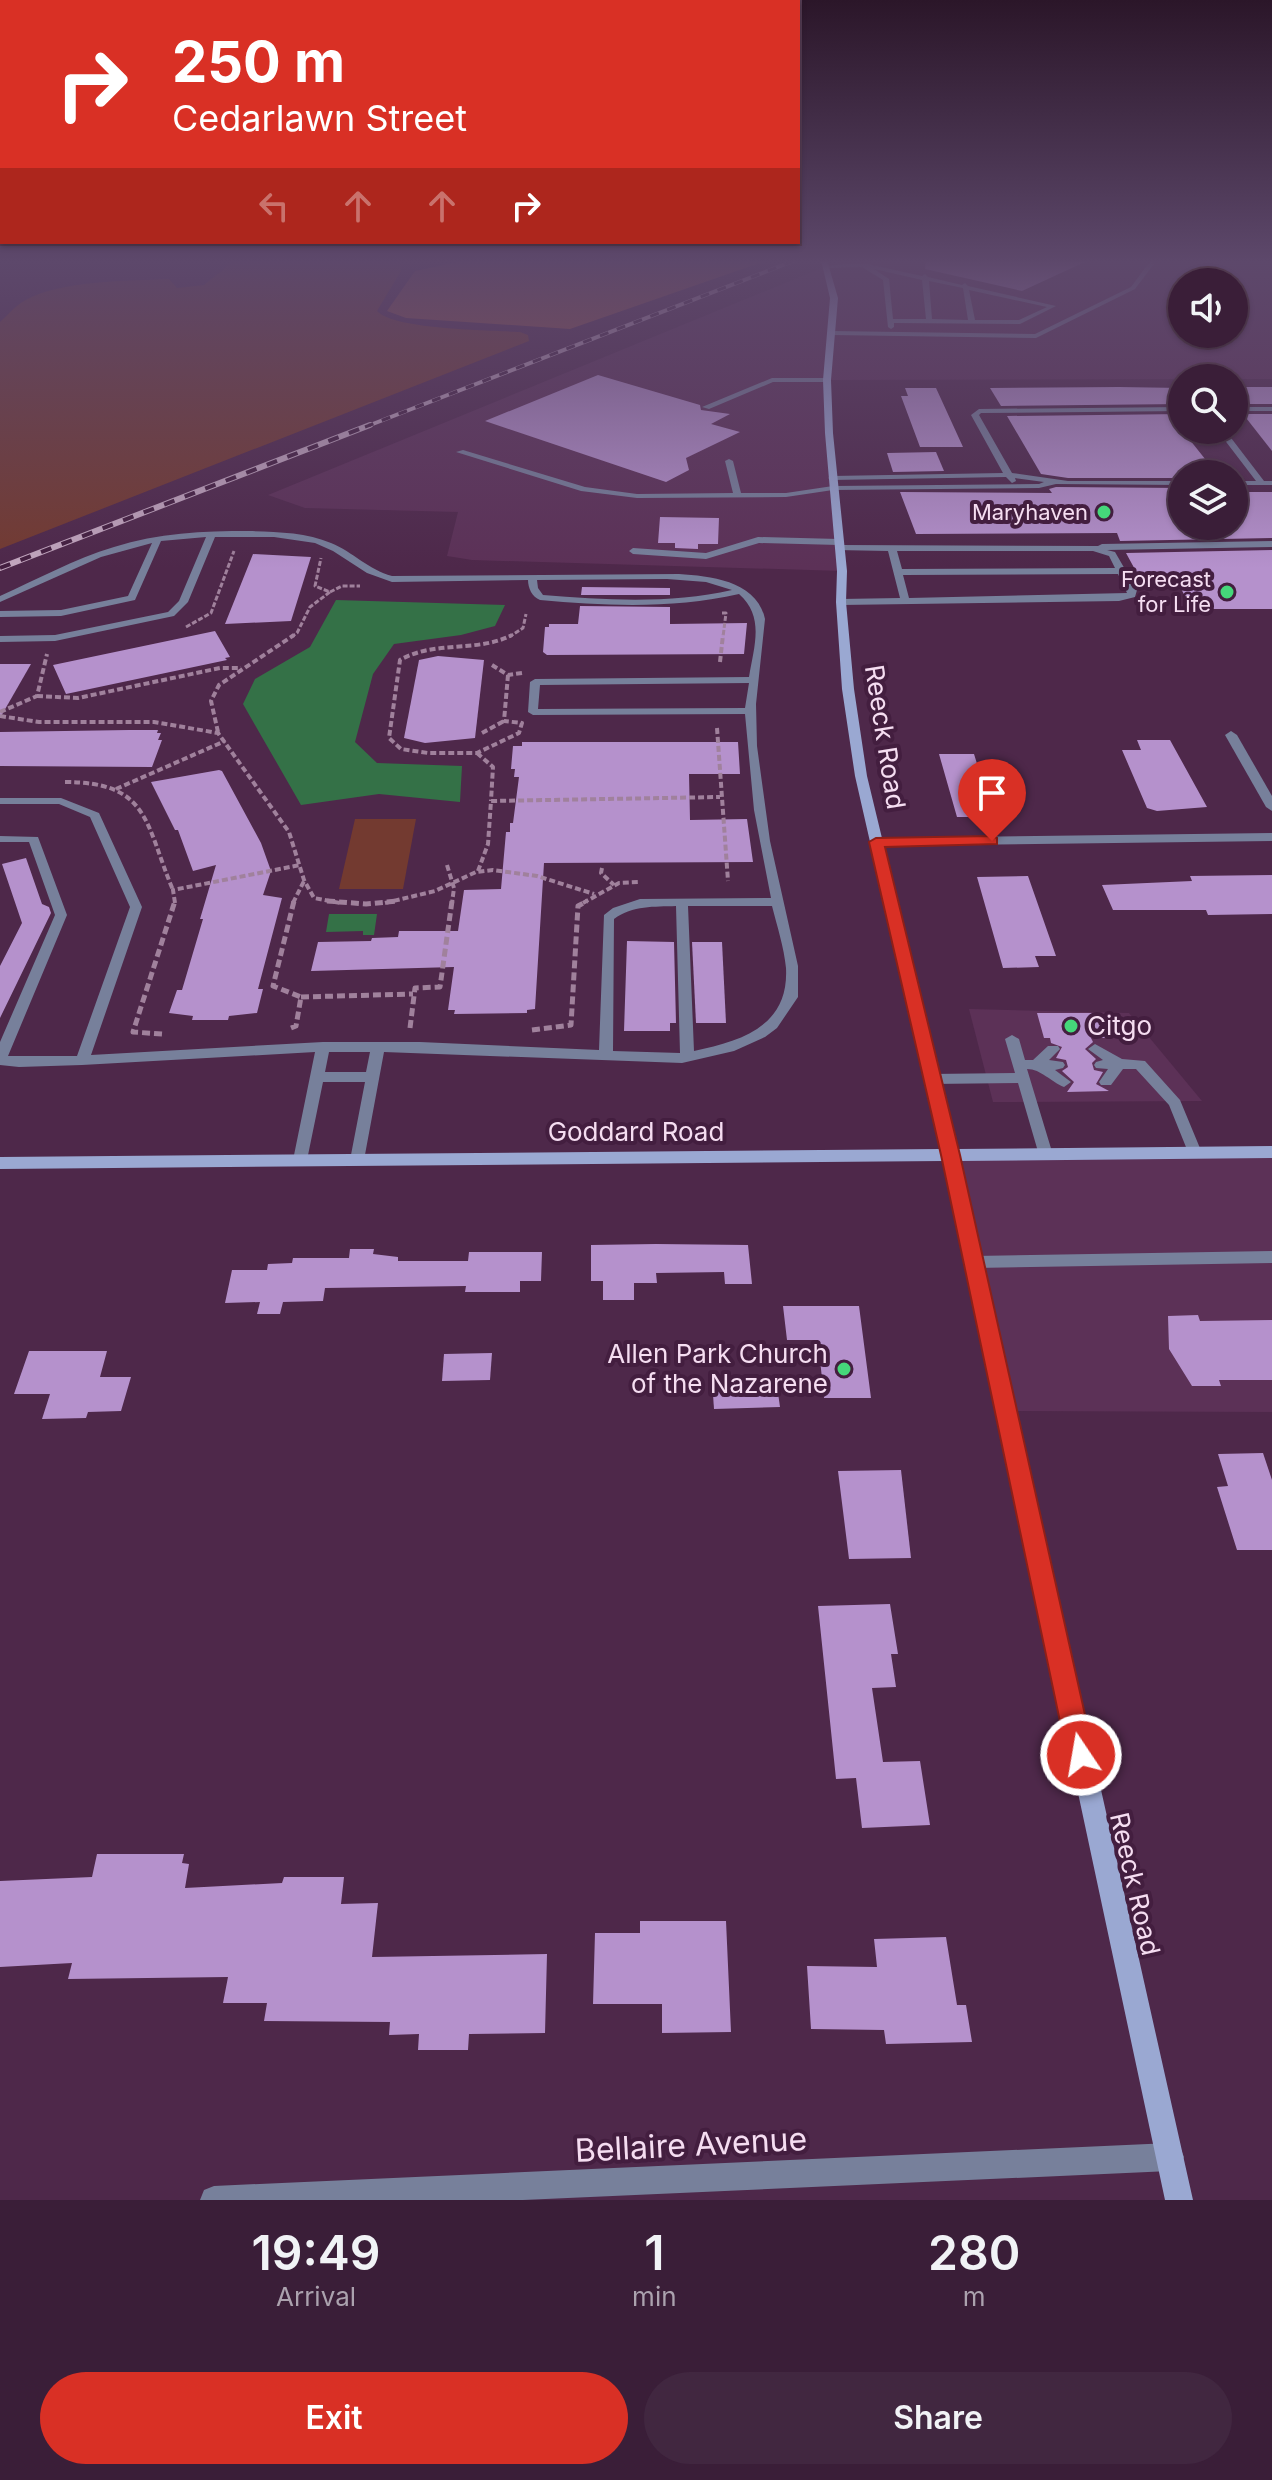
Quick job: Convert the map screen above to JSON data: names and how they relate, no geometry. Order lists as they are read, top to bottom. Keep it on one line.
{"streets":{"street":["Reeck Road","Goddard Road","Bellaire Avenue"]},"crossings":[["Reeck Road","Goddard Road"],["Reeck Road","Bellaire Avenue"]],"places":["Maryhaven","Forecast for Life","Citgo","Allen Park Church of the Nazarene"],"page":{"turn":["250 m","Cedarlawn Street"],"eta":["19:49","Arrival","1","min","280","m"],"buttons":["Exit","Share"]}}
